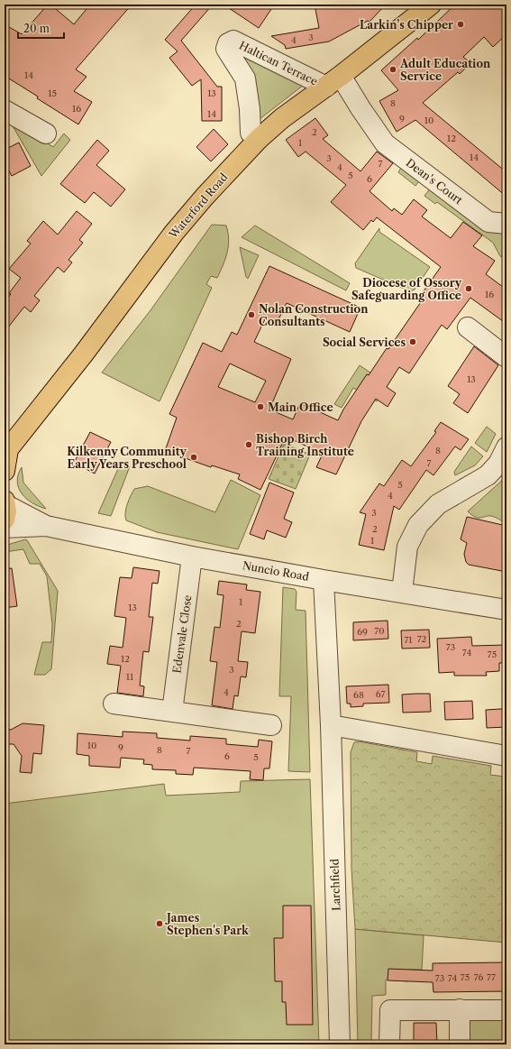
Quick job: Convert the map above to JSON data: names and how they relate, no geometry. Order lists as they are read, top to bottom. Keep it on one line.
{"streets":{"main road":["Waterford Road"],"street":["Haltican Terrace","Dean's Court","Nuncio Road","Edenvale Close","Larchfield"]},"crossings":[["Haltican Terrace","Dean's Court"],["Haltican Terrace","Waterford Road"],["Dean's Court","Waterford Road"],["Nuncio Road","Edenvale Close"],["Nuncio Road","Larchfield"]],"places":["Larkin’s Chipper","Adult Education Service","Diocese of Ossory Safeguarding Office","Nolan Construction Consultants","Social Services","Main Office","Bishop Birch Training Institute","Kilkenny Community Early Years Preschool","James Stephen's Park"],"house_numbers":["3","4","14","15","13","8","16","14","9","10","2","12","1","14","3","7","4","5","6","16","13","8","7","5","4","3","2","1","1","13","2","70","69","72","71","73","74","75","12","3","11","4","67","68","10","9","8","7","6","5","75","76","77","73","74"],"scale_bar":"20 m"}
